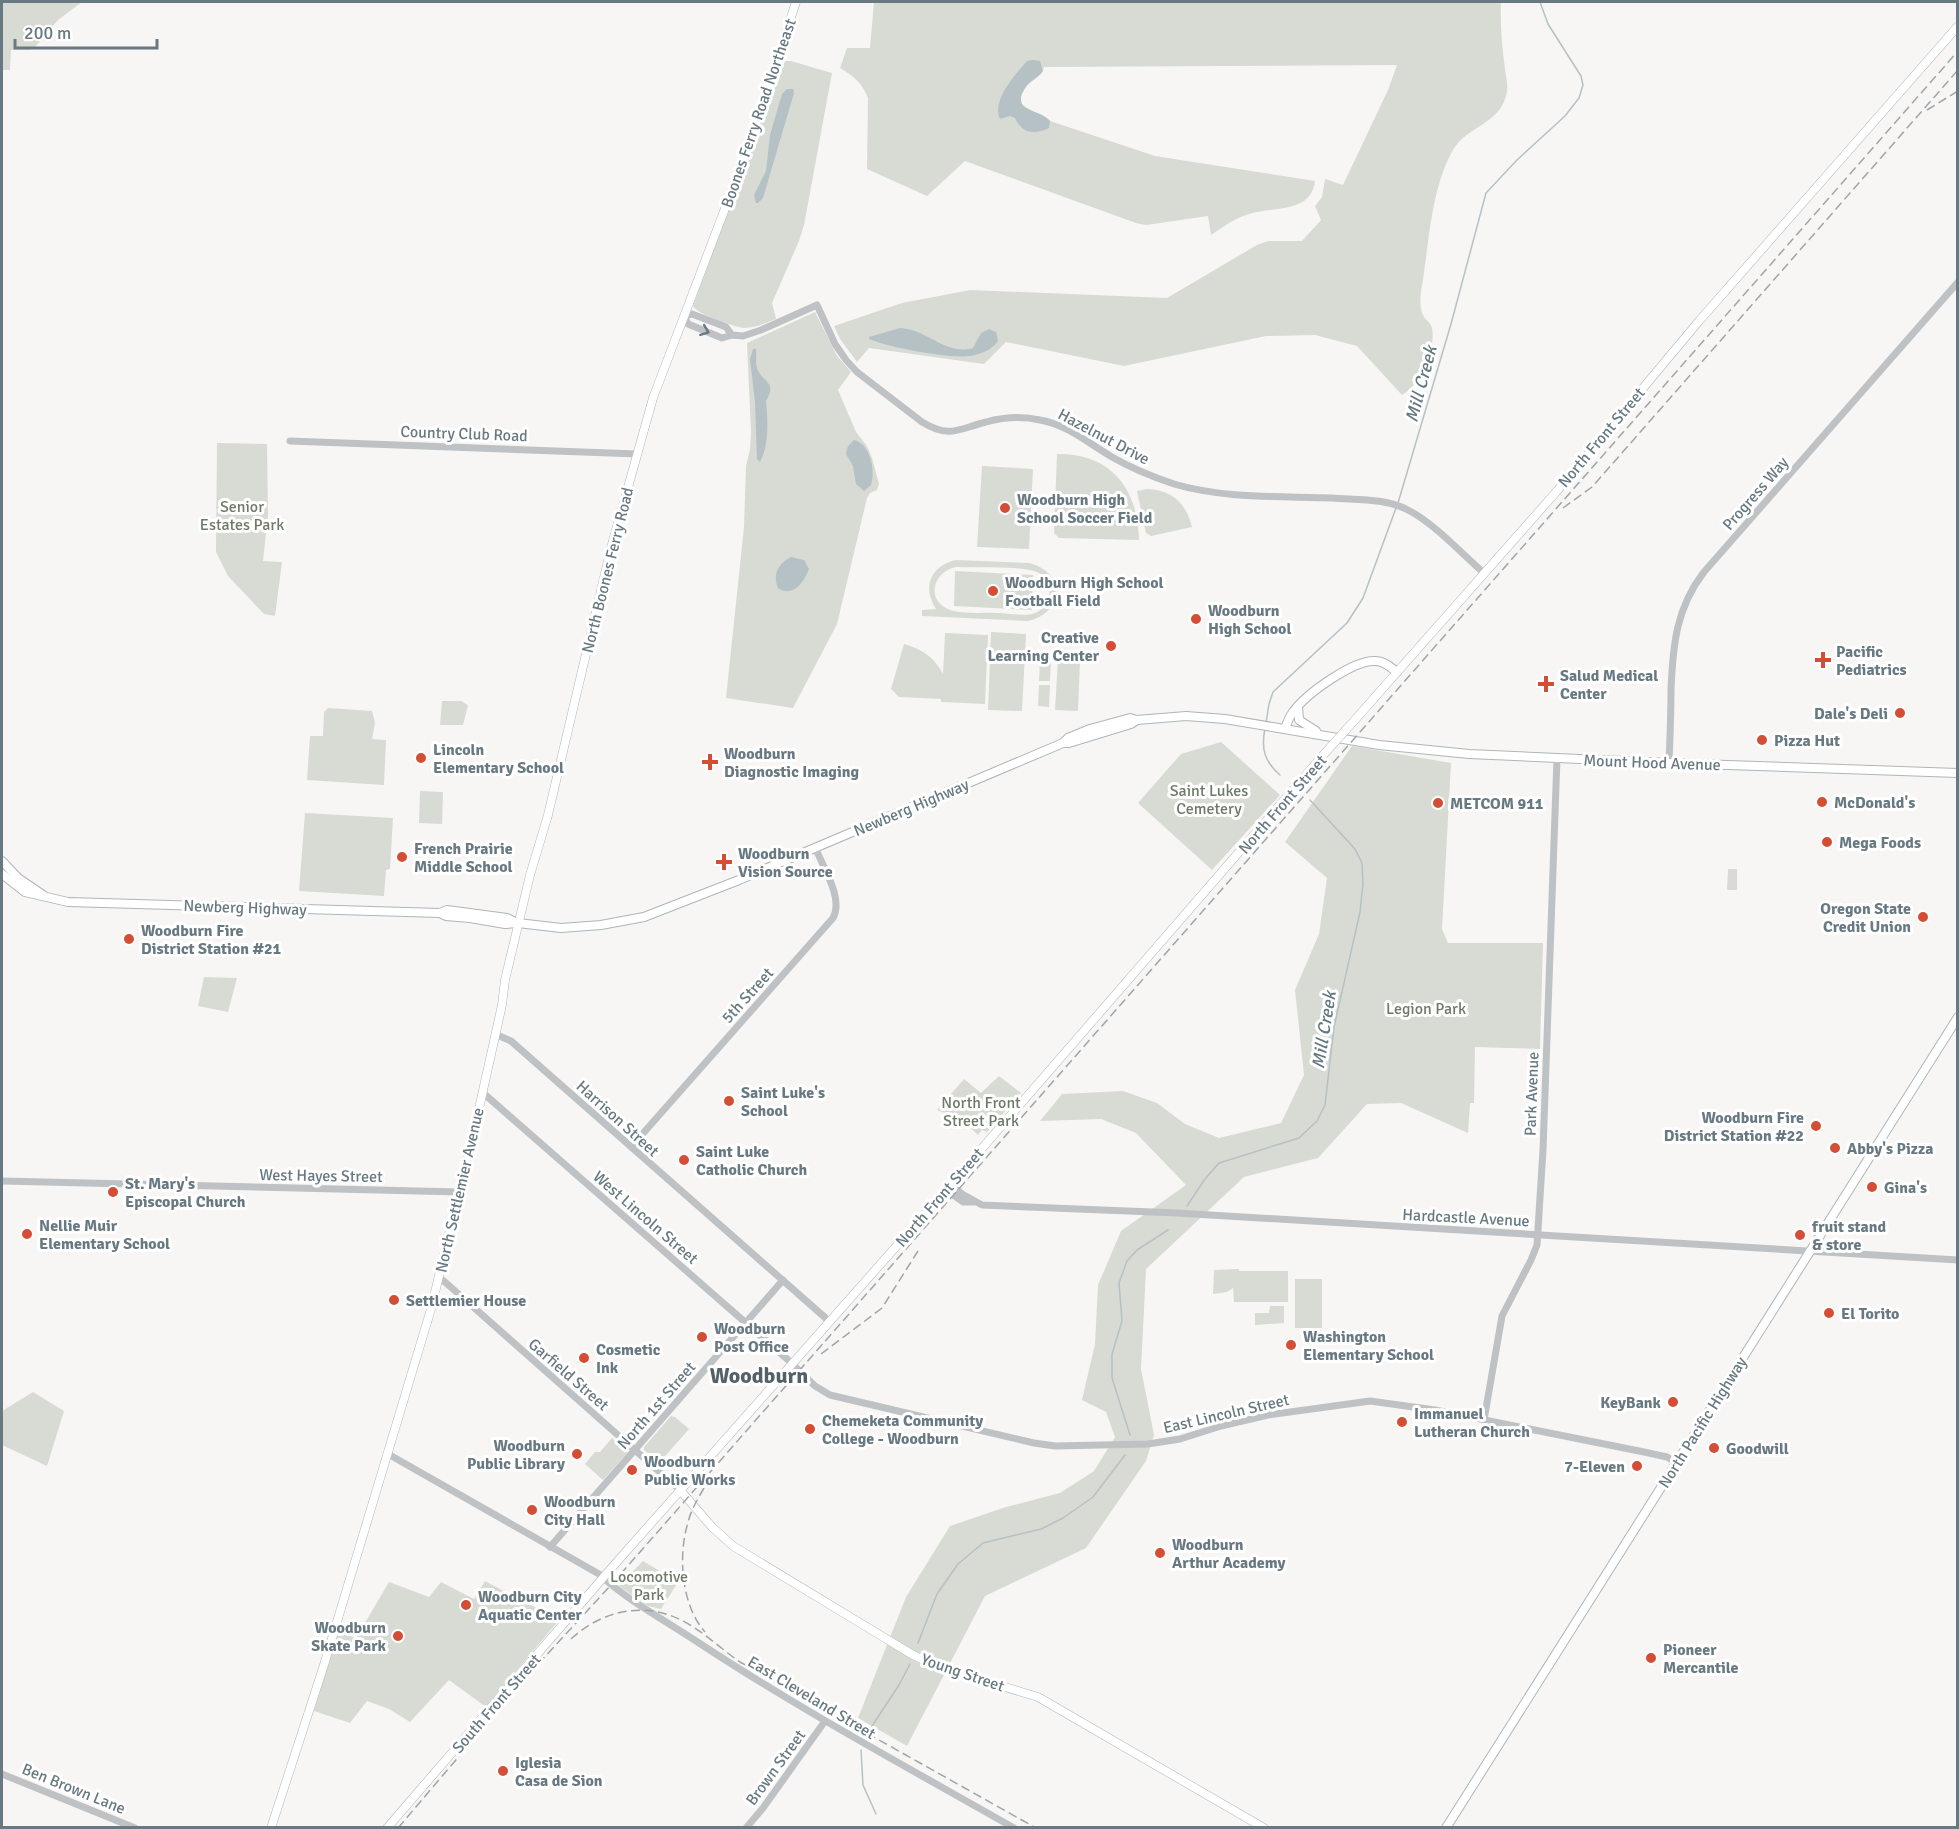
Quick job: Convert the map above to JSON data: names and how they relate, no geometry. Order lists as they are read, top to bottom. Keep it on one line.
{"streets":{"main road":["Boones Ferry Road Northeast","North Front Street","North Boones Ferry Road","Mount Hood Avenue","Newberg Highway","North Settlemier Avenue","North Pacific Highway","Young Street","South Front Street"],"street":["Country Club Road","Hazelnut Drive","Progress Way","5th Street","Park Avenue","Harrison Street","West Hayes Street","West Lincoln Street","Hardcastle Avenue","Garfield Street","North 1st Street","East Lincoln Street","East Cleveland Street","Brown Street","Ben Brown Lane"]},"crossings":[["Boones Ferry Road Northeast","North Boones Ferry Road"],["Country Club Road","North Boones Ferry Road"],["Hazelnut Drive","North Front Street"],["North Front Street","Harrison Street"],["North Front Street","West Lincoln Street"],["North Front Street","Hardcastle Avenue"],["North Front Street","Garfield Street"],["North Front Street","East Lincoln Street"],["North Front Street","Young Street"],["North Front Street","East Cleveland Street"],["North Front Street","South Front Street"],["Progress Way","Mount Hood Avenue"],["North Boones Ferry Road","Newberg Highway"],["North Boones Ferry Road","North Settlemier Avenue"],["Mount Hood Avenue","Newberg Highway"],["Mount Hood Avenue","Park Avenue"],["Newberg Highway","5th Street"],["Newberg Highway","North Settlemier Avenue"],["5th Street","Harrison Street"],["Park Avenue","Hardcastle Avenue"],["Park Avenue","East Lincoln Street"],["Harrison Street","North Settlemier Avenue"],["Harrison Street","North 1st Street"],["West Hayes Street","North Settlemier Avenue"],["North Settlemier Avenue","West Lincoln Street"],["North Settlemier Avenue","Garfield Street"],["North Settlemier Avenue","East Cleveland Street"],["West Lincoln Street","North 1st Street"],["West Lincoln Street","East Lincoln Street"],["Hardcastle Avenue","North Pacific Highway"],["Garfield Street","North 1st Street"],["Garfield Street","Young Street"],["North 1st Street","East Cleveland Street"],["East Lincoln Street","North Pacific Highway"],["East Cleveland Street","South Front Street"],["East Cleveland Street","Brown Street"]],"districts":["Woodburn"],"water":["Mill Creek"],"parks":["Senior Estates Park","Saint Lukes Cemetery","Legion Park","North Front Street Park","Locomotive Park"],"places":{"other":["Woodburn High School Soccer Field","Woodburn High School Football Field","Woodburn High School","Creative Learning Center","Dale's Deli","Pizza Hut","Lincoln Elementary School","McDonald's","METCOM 911","Mega Foods","French Prairie Middle School","Oregon State Credit Union","Woodburn Fire District Station #21","Saint Luke's School","Woodburn Fire District Station #22","Abby's Pizza","Saint Luke Catholic Church","Gina's","St. Mary's Episcopal Church","Nellie Muir Elementary School","fruit stand & store","Settlemier House","El Torito","Woodburn Post Office","Washington Elementary School","Cosmetic Ink","KeyBank","Immanuel Lutheran Church","Chemeketa Community College - Woodburn","Goodwill","Woodburn Public Library","7-Eleven","Woodburn Public Works","Woodburn City Hall","Woodburn Arthur Academy","Woodburn City Aquatic Center","Woodburn Skate Park","Pioneer Mercantile","Iglesia Casa de Sion"],"health":["Pacific Pediatrics","Salud Medical Center","Woodburn Diagnostic Imaging","Woodburn Vision Source"]},"scale_bar":"200 m"}
